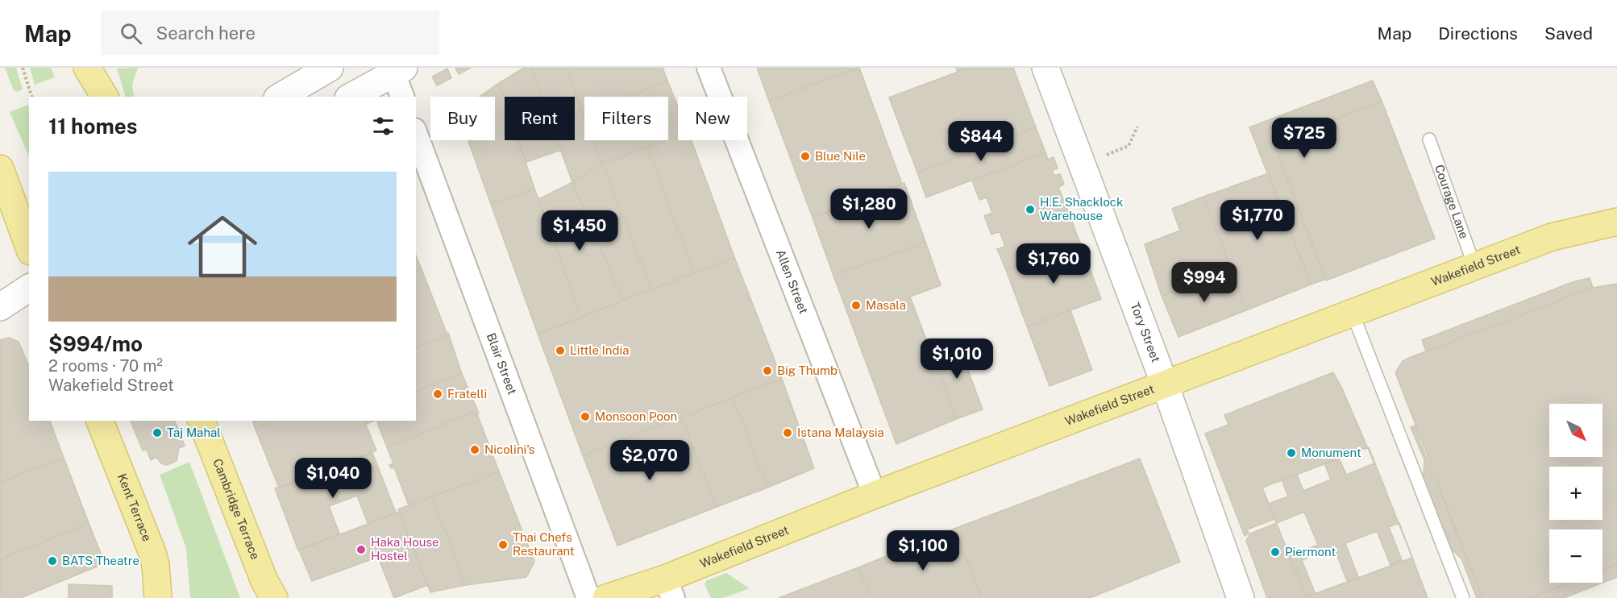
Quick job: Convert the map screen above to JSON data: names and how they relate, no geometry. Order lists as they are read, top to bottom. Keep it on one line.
{"streets":{"main road":["Wakefield Street","Kent Terrace","Cambridge Terrace"],"street":["Allen Street","Tory Street","Blair Street"],"lane":["Courage Lane"]},"crossings":[["Courage Lane","Wakefield Street"],["Wakefield Street","Allen Street"],["Wakefield Street","Tory Street"]],"places":["Blue Nile","H.E. Shacklock Warehouse","Masala","Little India","Big Thumb","Fratelli","Monsoon Poon","Taj Mahal","Istana Malaysia","Nicolini's","Monument","Thai Chefs Restaurant","Haka House Hostel","Piermont","BATS Theatre"],"north":"bottom right","page":{"header":"Map","search":"Search here","nav":["Map","Directions","Saved"],"chip":["Buy","Rent","Filters","New"],"heading":"11 homes","price":["$725","$844","$1,280","$1,770","$1,450","$1,760","$994","$1,010","$2,070","$1,040","$1,100"],"list":[{"name":"$994/mo","note":"2 rooms · 70 m² · Wakefield Street"}],"map_buttons":["+","−"]}}
